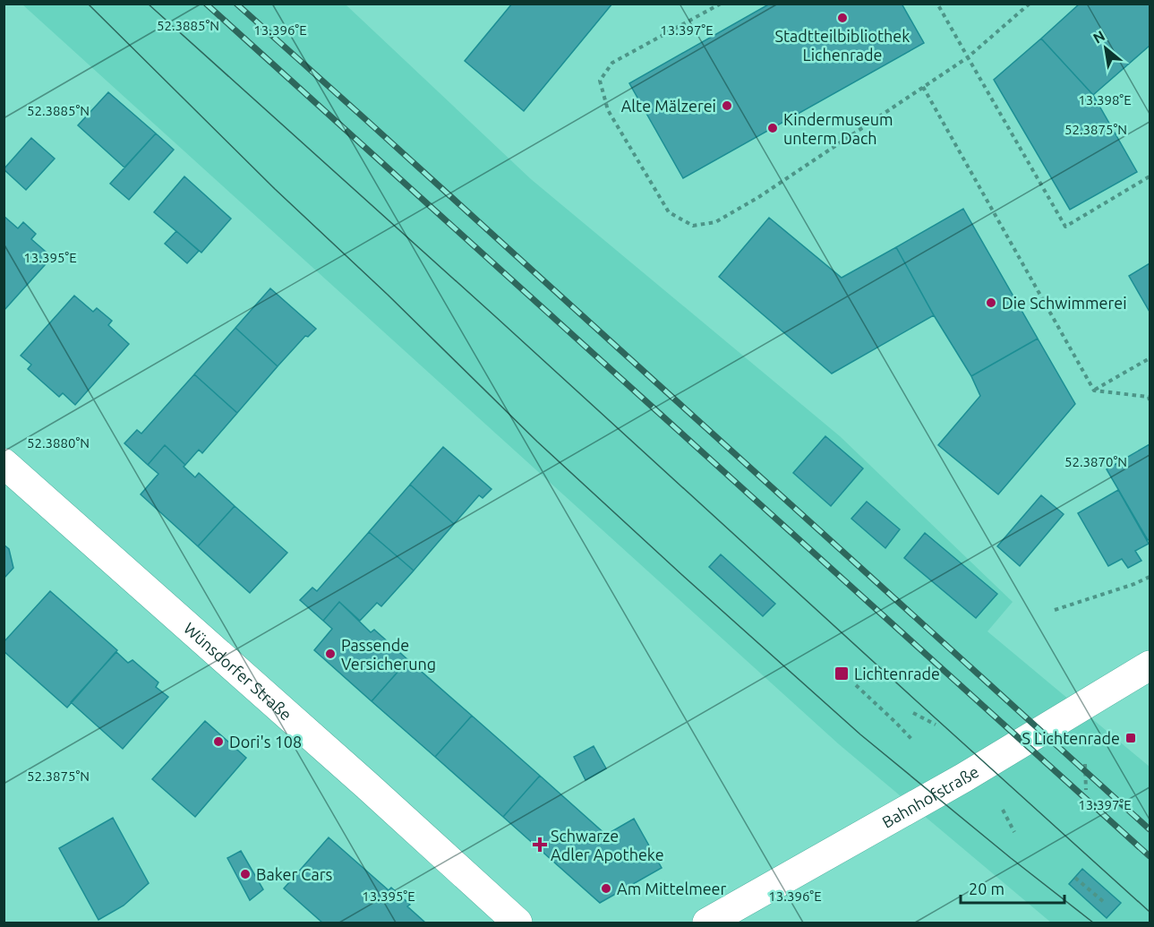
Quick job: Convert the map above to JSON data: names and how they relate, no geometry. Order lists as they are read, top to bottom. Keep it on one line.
{"streets":{"street":["Wünsdorfer Straße","Bahnhofstraße"]},"places":{"other":["Stadtteilbibliothek Lichenrade","Alte Mälzerei","Kindermuseum unterm Dach","Die Schwimmerei","Passende Versicherung","Dori's 108","Baker Cars","Am Mittelmeer"],"transit":["Lichtenrade","S Lichtenrade"],"health":["Schwarze Adler Apotheke"]},"scale_bar":"20 m","north":"top left","coordinates":["52.3885°N","13.396°E","13.397°E","13.398°E","52.3875°N","13.395°E","52.3880°N","52.3870°N"]}
